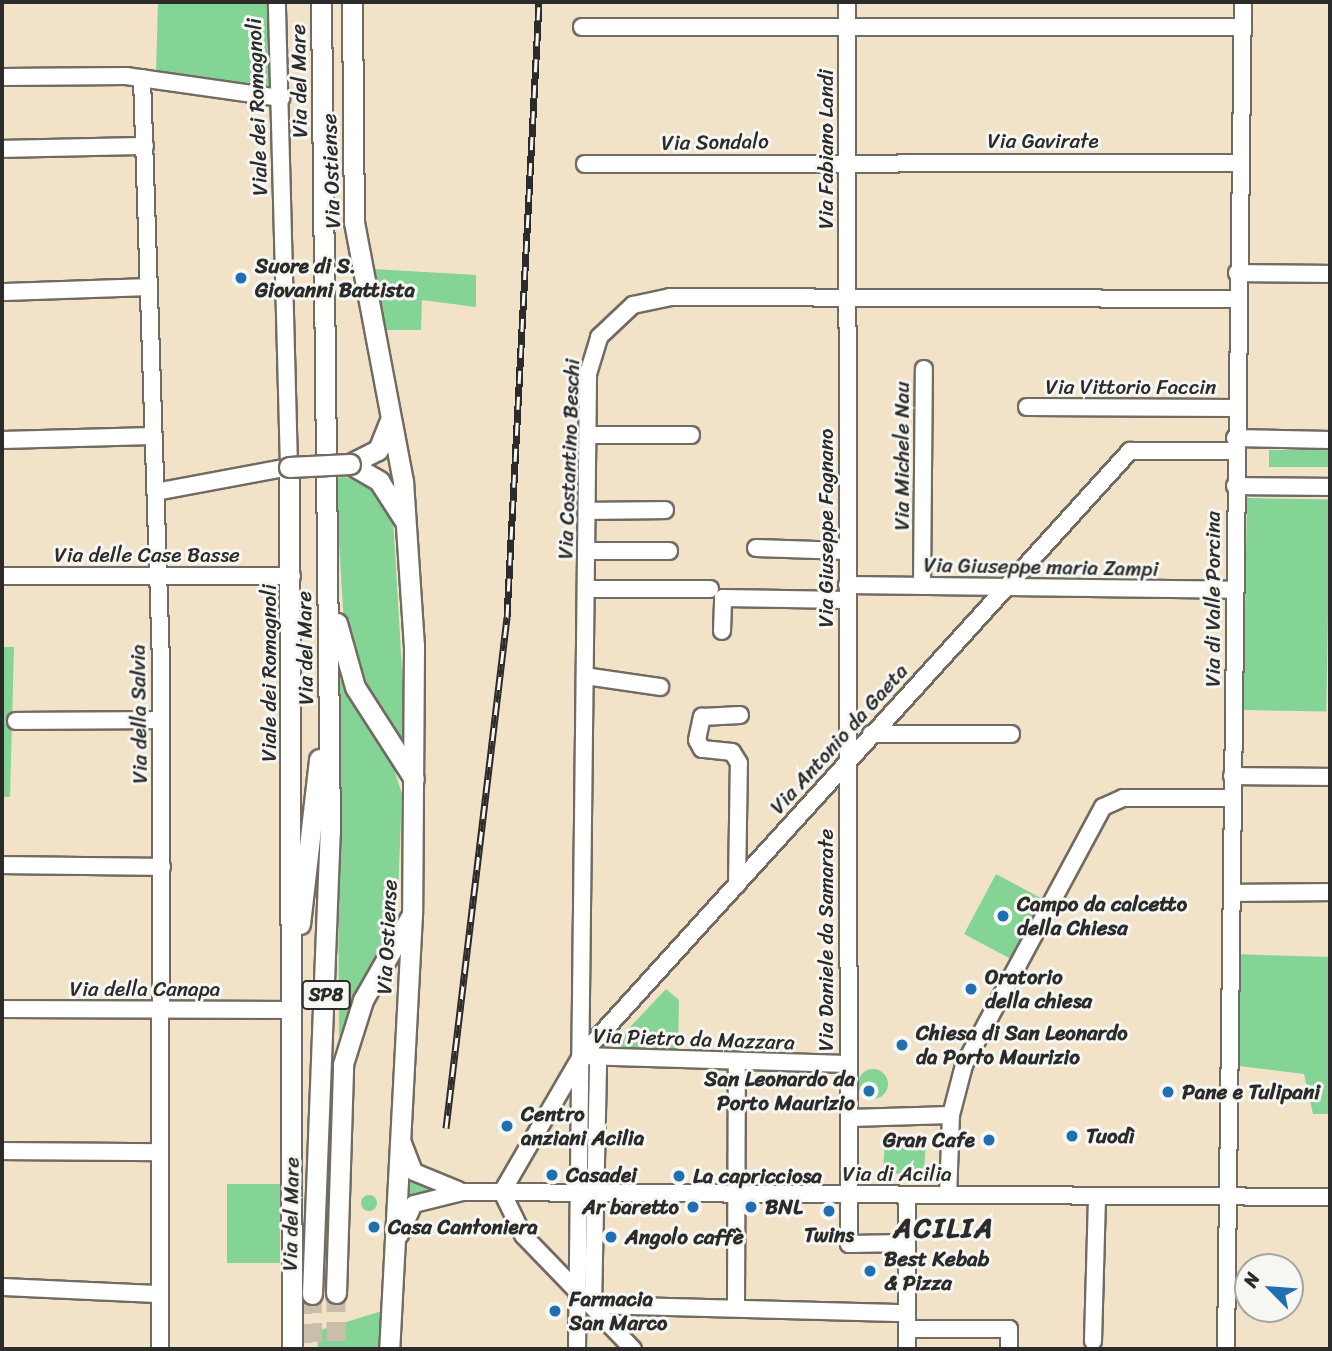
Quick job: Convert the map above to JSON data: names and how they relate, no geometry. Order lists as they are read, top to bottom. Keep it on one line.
{"streets":{"main road":["Via del Mare","Viale dei Romagnoli","Via Ostiense","SP8"],"street":["Via Gavirate","Via Sondalo","Via Fabiano Landi","Via Vittorio Faccin","Via Michele Nau","Via Costantino Beschi","Via Giuseppe Fagnano","Via delle Case Basse","Via Giuseppe maria Zampi","Via di Valle Porcina","Via della Salvia","Via Antonio da Gaeta","Via Daniele da Samarate","Via della Canapa","Via Pietro da Mazzara","Via di Acilia"]},"crossings":[["Viale dei Romagnoli","Via delle Case Basse"],["Viale dei Romagnoli","Via della Canapa"],["Via Gavirate","Via Sondalo"],["Via Gavirate","Via Fabiano Landi"],["Via Gavirate","Via di Valle Porcina"],["Via Sondalo","Via Fabiano Landi"],["Via Fabiano Landi","Via Costantino Beschi"],["Via Fabiano Landi","Via Giuseppe Fagnano"],["Via Ostiense","Via di Acilia"],["Via Vittorio Faccin","Via di Valle Porcina"],["Via Michele Nau","Via Giuseppe maria Zampi"],["Via Costantino Beschi","Via Giuseppe Fagnano"],["Via Costantino Beschi","Via di Valle Porcina"],["Via Costantino Beschi","Via Antonio da Gaeta"],["Via Costantino Beschi","Via Pietro da Mazzara"],["Via Costantino Beschi","Via di Acilia"],["Via Giuseppe Fagnano","Via Giuseppe maria Zampi"],["Via Giuseppe Fagnano","Via Antonio da Gaeta"],["Via Giuseppe Fagnano","Via Daniele da Samarate"],["Via delle Case Basse","Via della Salvia"],["Via Giuseppe maria Zampi","Via di Valle Porcina"],["Via Giuseppe maria Zampi","Via Antonio da Gaeta"],["Via di Valle Porcina","Via Antonio da Gaeta"],["Via di Valle Porcina","Via di Acilia"],["Via della Salvia","Via della Canapa"],["Via Antonio da Gaeta","Via Daniele da Samarate"],["Via Antonio da Gaeta","Via Pietro da Mazzara"],["Via Antonio da Gaeta","Via di Acilia"],["Via Daniele da Samarate","Via Pietro da Mazzara"],["Via Daniele da Samarate","Via di Acilia"]],"districts":["ACILIA"],"places":["Suore di S. Giovanni Battista","Campo da calcetto della Chiesa","Oratorio della chiesa","Chiesa di San Leonardo da Porto Maurizio","San Leonardo da Porto Maurizio","Pane e Tulipani","Centro anziani Acilia","Tuodì","Gran Cafe","Casadei","La capricciosa","Ar baretto","BNL","Twins","Casa Cantoniera","Angolo caffè","Best Kebab & Pizza","Farmacia San Marco"],"north":"top left"}
